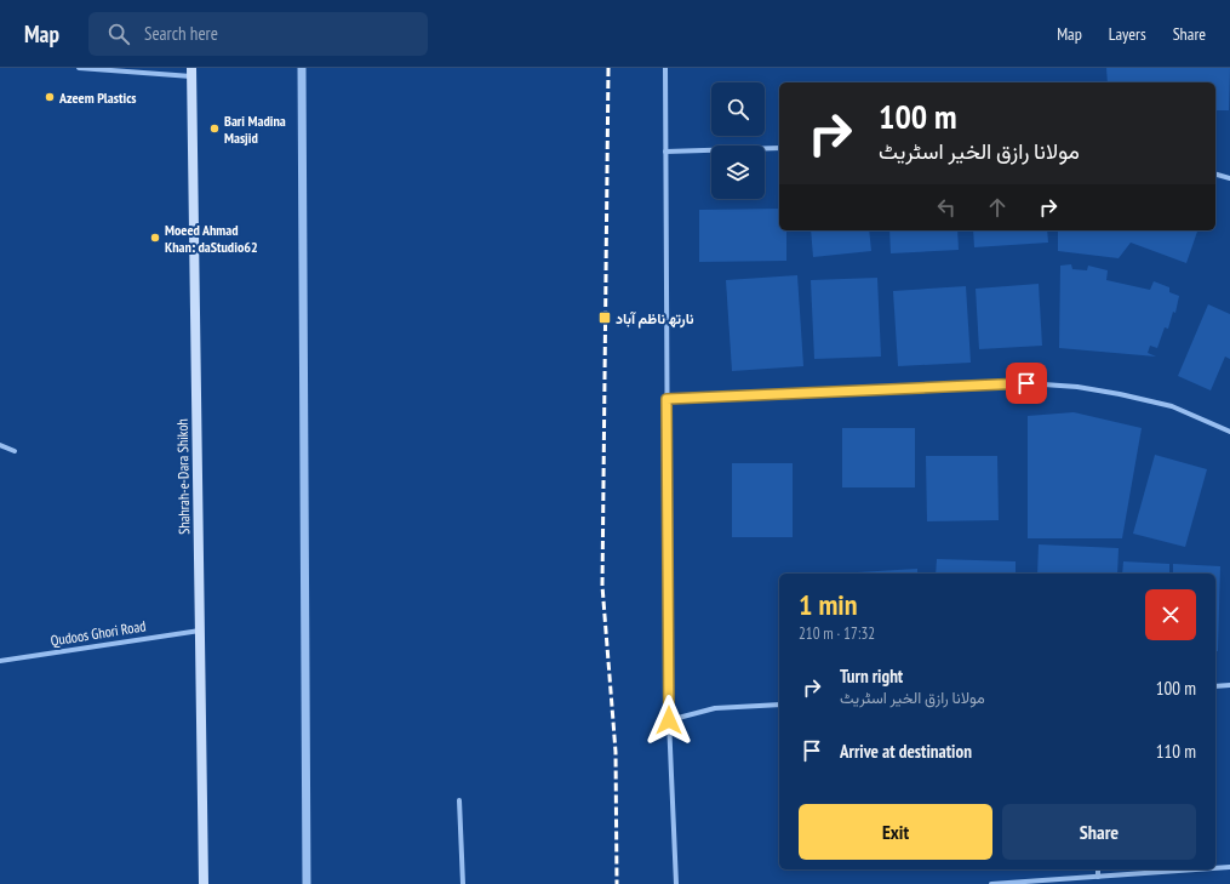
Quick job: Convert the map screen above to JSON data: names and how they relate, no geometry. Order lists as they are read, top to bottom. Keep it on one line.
{"streets":{"main road":["Shahrah-e-Dara Shikoh"],"street":["Qudoos Ghori Road"]},"crossings":[["Shahrah-e-Dara Shikoh","Qudoos Ghori Road"]],"places":{"other":["Azeem Plastics","Bari Madina Masjid","Moeed Ahmad Khan: daStudio62"],"transit":["نارتھ ناظم آباد"]},"page":{"header":"Map","search":"Search here","nav":["Map","Layers","Share"],"turn":["100 m","مولانا رازق الخیر اسٹریٹ"],"heading":["1 min","210 m · 17:32"],"list":[{"name":"Turn right","note":"مولانا رازق الخیر اسٹریٹ","value":"100 m"},{"name":"Arrive at destination","value":"110 m"}],"buttons":["Exit","Share"]}}
